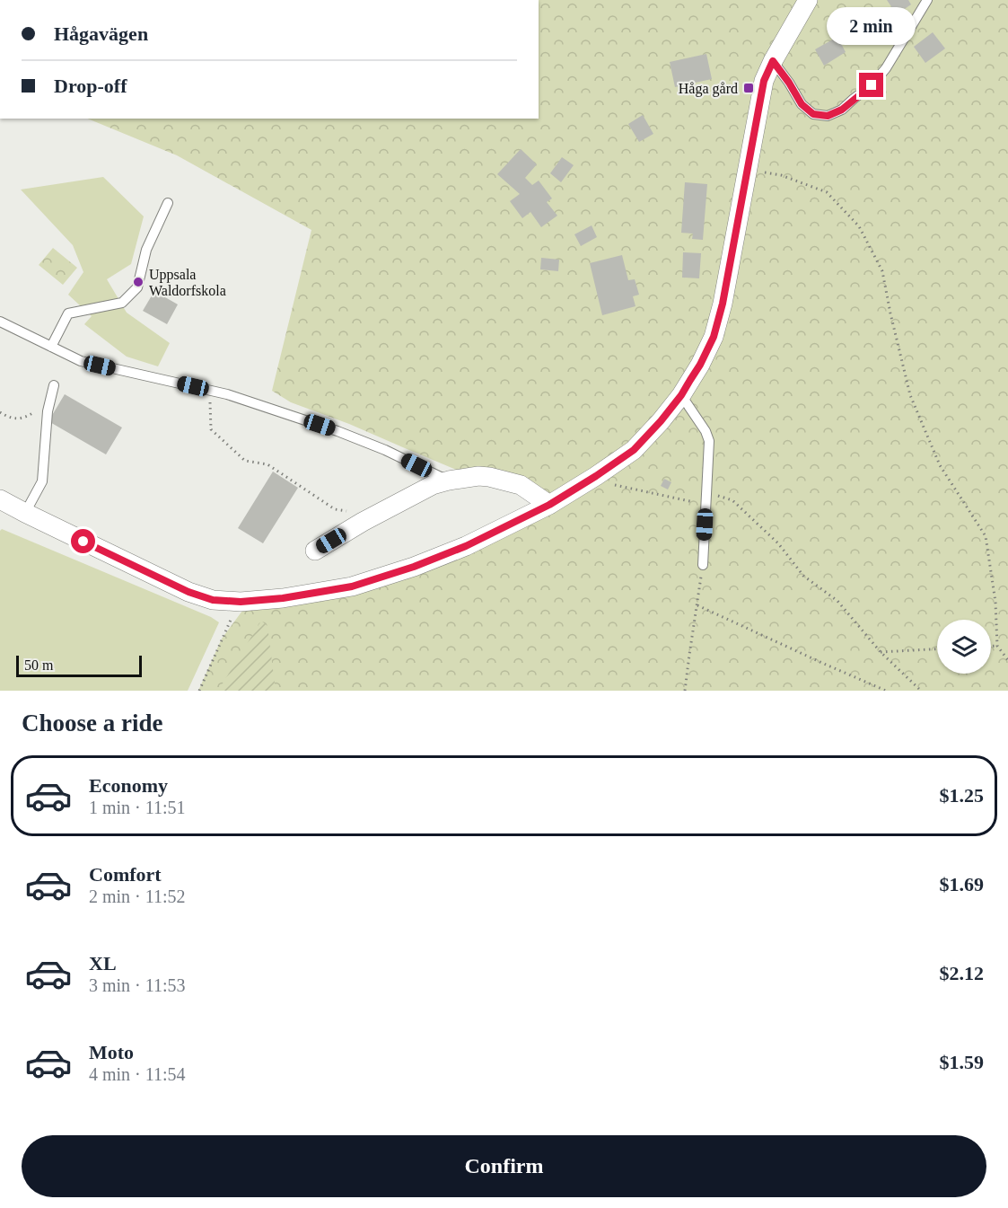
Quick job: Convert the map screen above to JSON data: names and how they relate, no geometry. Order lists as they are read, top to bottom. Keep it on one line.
{"places":{"transit":["Håga gård"],"other":["Uppsala Waldorfskola"]},"scale_bar":"50 m","page":{"banner":["Hågavägen","Drop-off"],"bubble":"2 min","scale":"50 m","heading":"Choose a ride","list":[{"name":"Economy","note":"1 min · 11:51","value":"$1.25"},{"name":"Comfort","note":"2 min · 11:52","value":"$1.69"},{"name":"XL","note":"3 min · 11:53","value":"$2.12"},{"name":"Moto","note":"4 min · 11:54","value":"$1.59"}],"buttons":"Confirm"}}
